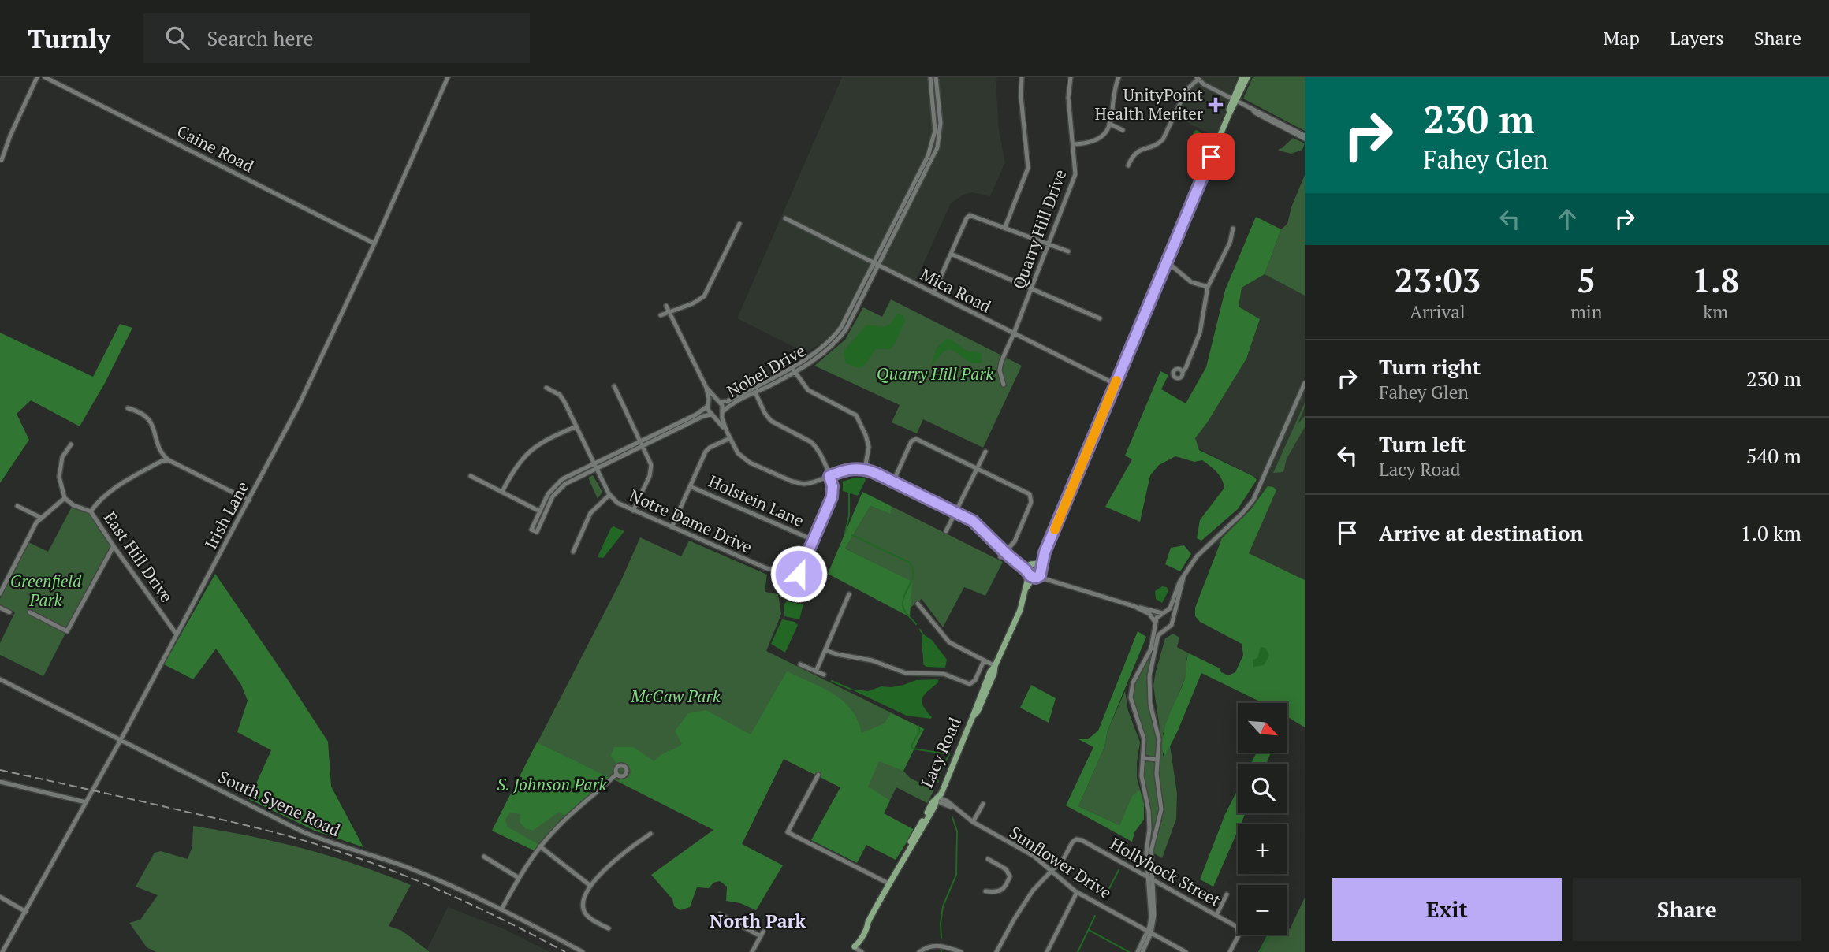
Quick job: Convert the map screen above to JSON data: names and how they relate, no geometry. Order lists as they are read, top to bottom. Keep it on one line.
{"streets":{"main road":["Lacy Road"],"street":["Caine Road","Quarry Hill Drive","Mica Road","Nobel Drive","Holstein Lane","Irish Lane","Notre Dame Drive","East Hill Drive","South Syene Road","Sunflower Drive","Hollyhock Street"]},"crossings":[["Caine Road","Irish Lane"],["Quarry Hill Drive","Mica Road"],["Mica Road","Nobel Drive"],["Nobel Drive","Notre Dame Drive"],["Irish Lane","East Hill Drive"],["Irish Lane","South Syene Road"],["Lacy Road","Sunflower Drive"],["Sunflower Drive","Hollyhock Street"]],"districts":["North Park"],"parks":["Quarry Hill Park","Greenfield Park","McGaw Park","S. Johnson Park"],"places":{"health":["UnityPoint Health Meriter"]},"north":"bottom right","page":{"header":"Turnly","search":"Search here","nav":["Map","Layers","Share"],"turn":["230 m","Fahey Glen"],"eta":["23:03","Arrival","5","min","1.8","km"],"list":[{"name":"Turn right","note":"Fahey Glen","value":"230 m"},{"name":"Turn left","note":"Lacy Road","value":"540 m"},{"name":"Arrive at destination","value":"1.0 km"}],"map_buttons":["+","−"],"buttons":["Exit","Share"]}}
